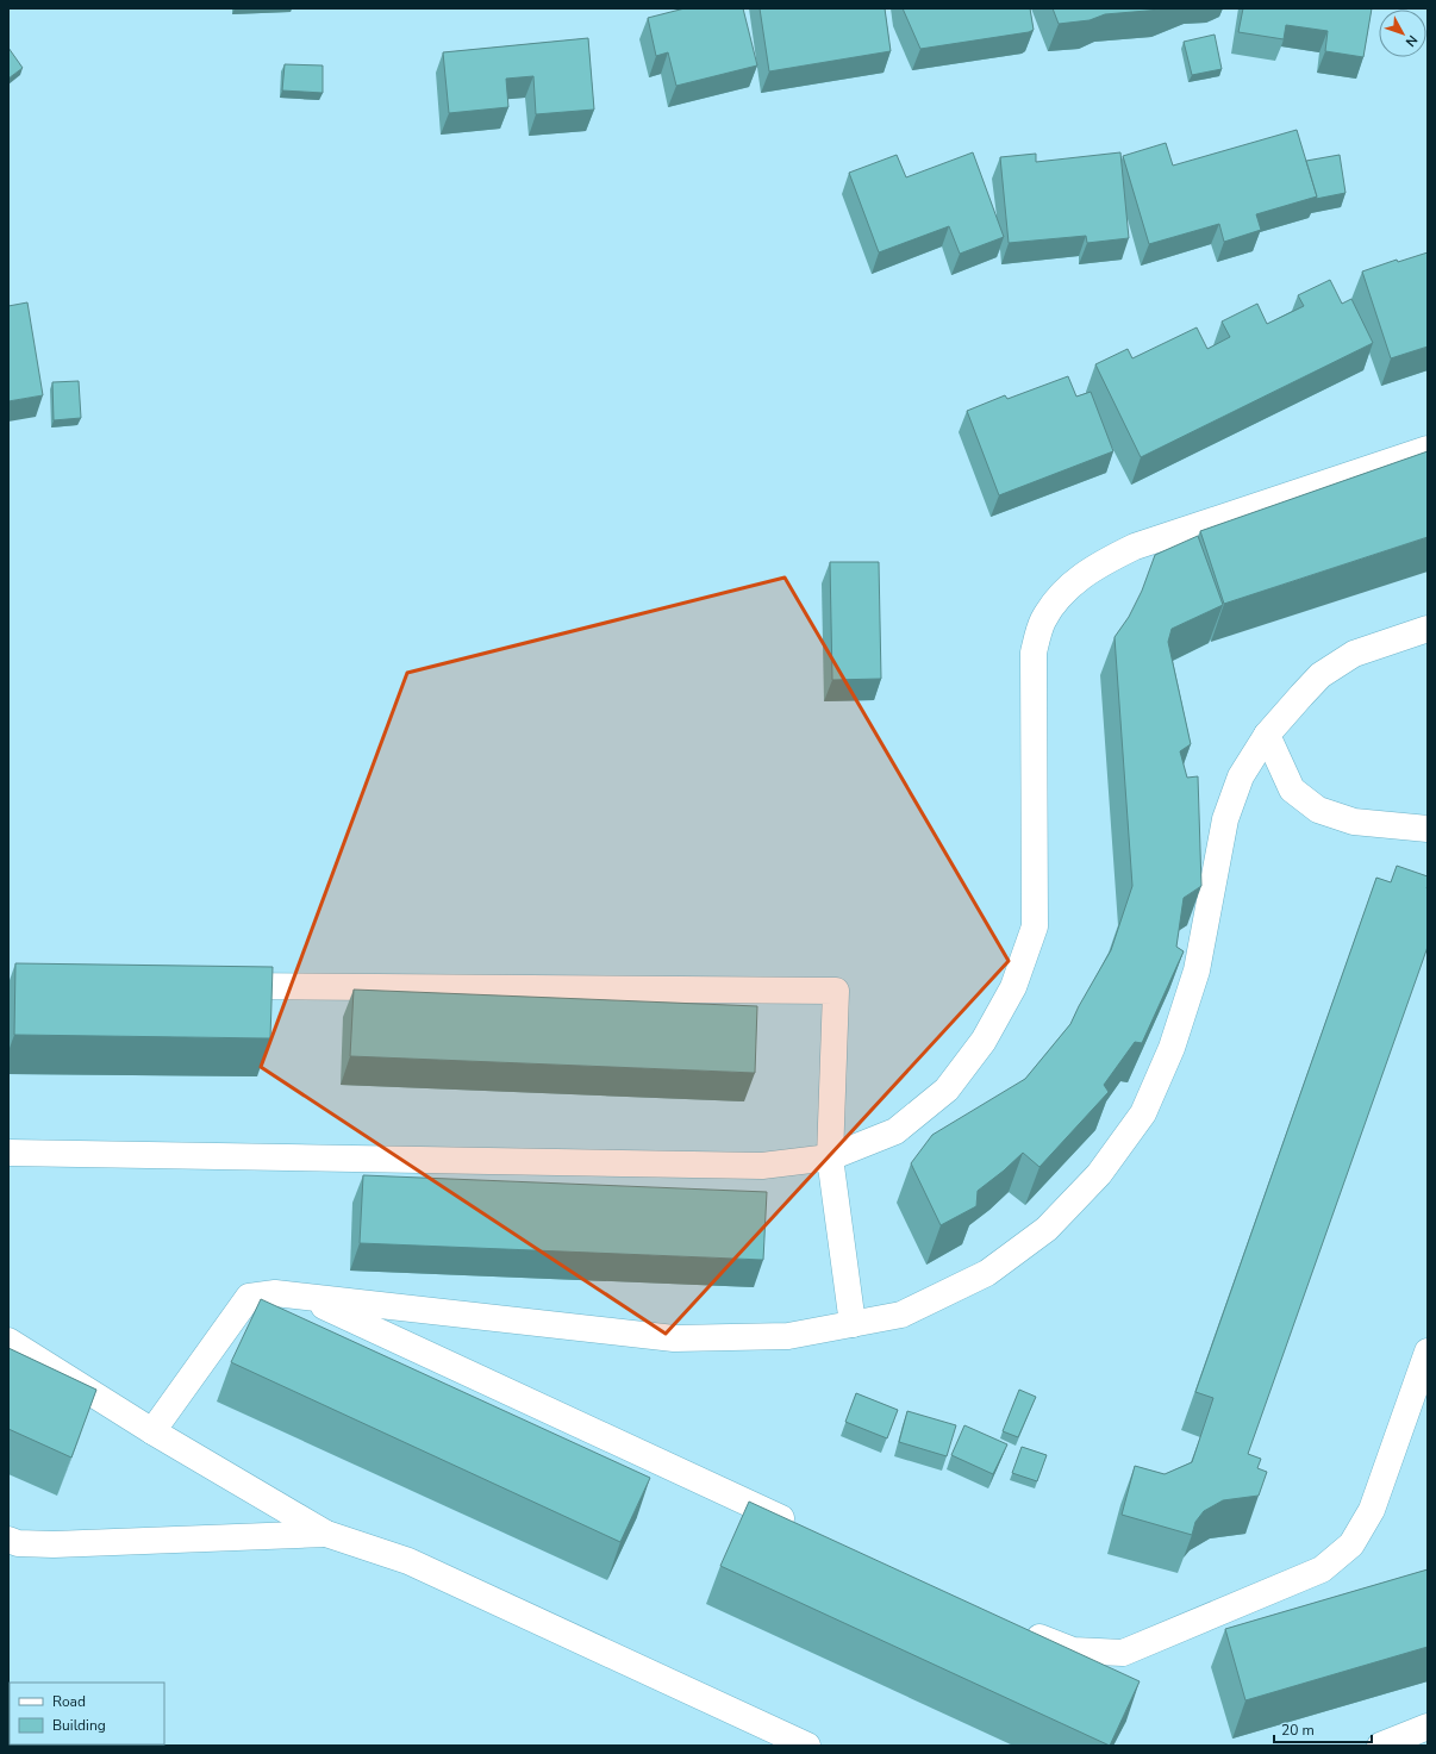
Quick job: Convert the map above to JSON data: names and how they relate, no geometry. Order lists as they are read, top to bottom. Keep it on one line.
{"legend":["Road","Building"],"scale_bar":"20 m","north":"bottom right"}
